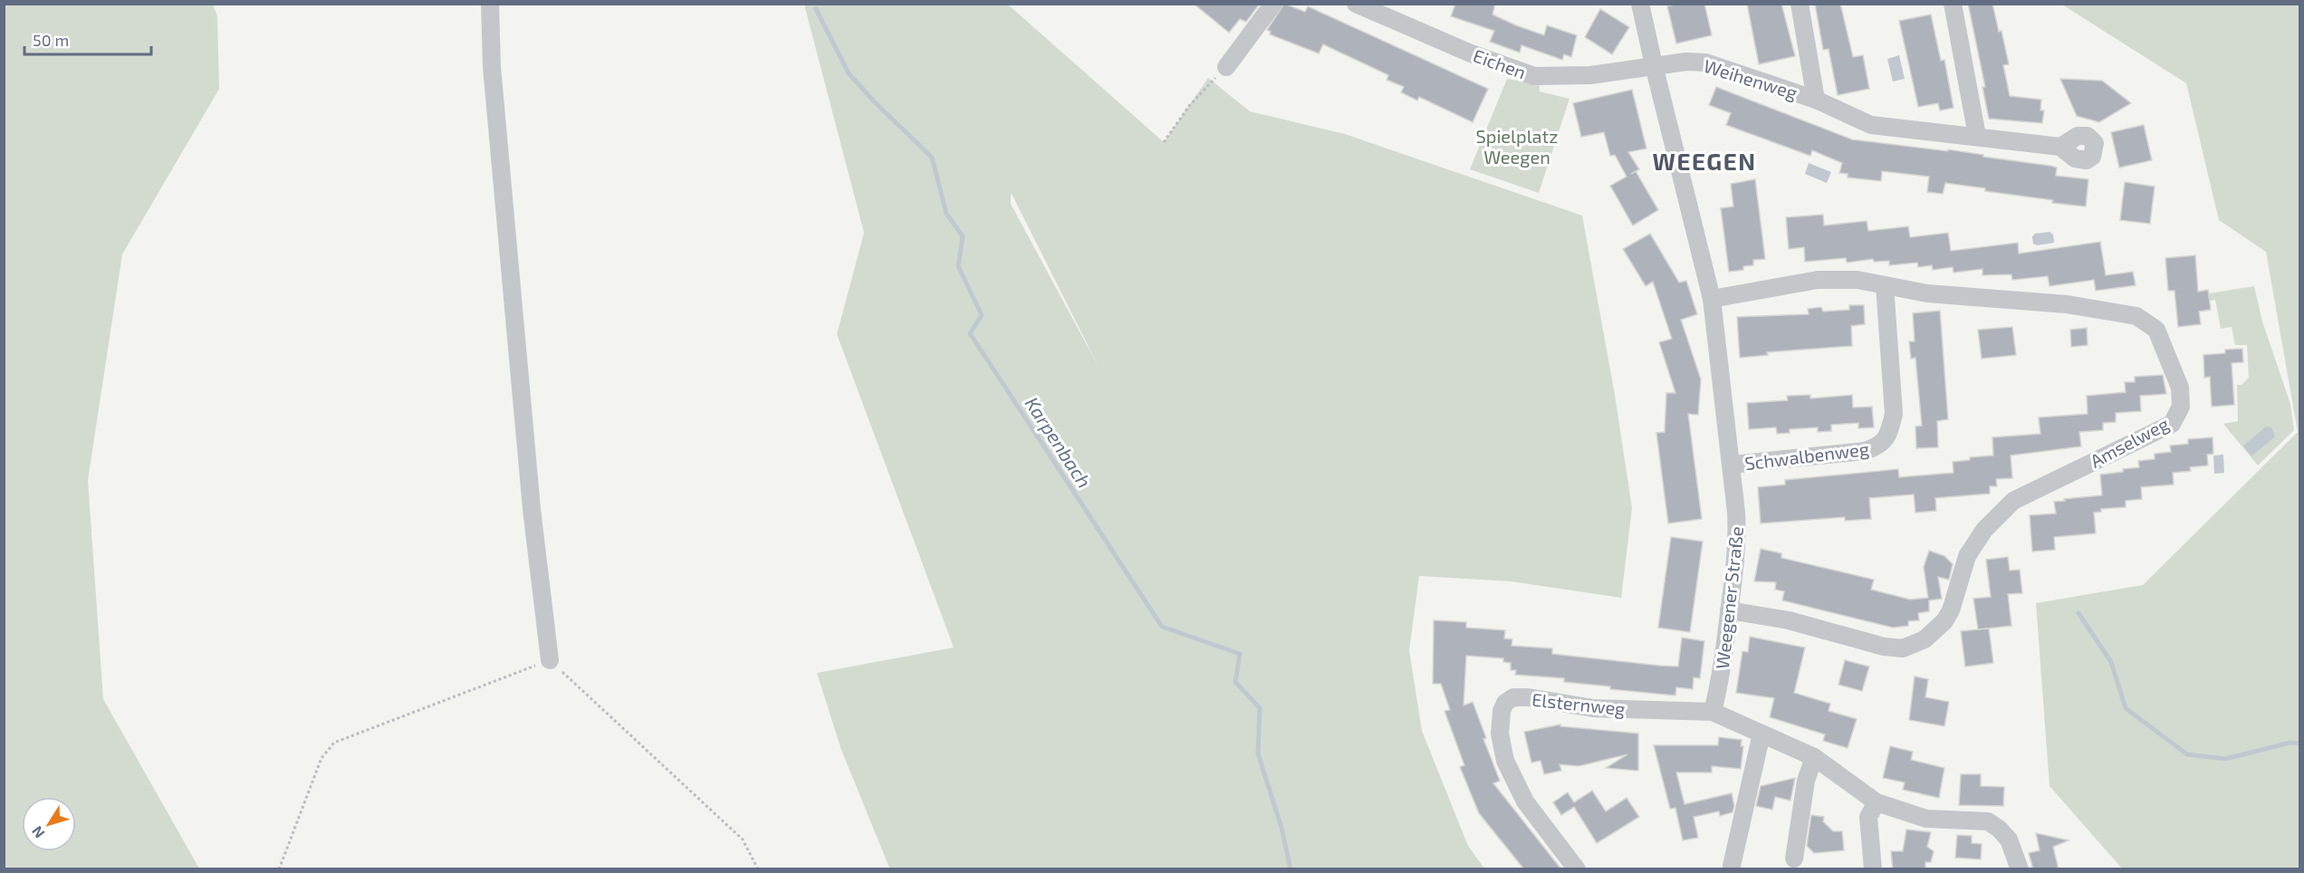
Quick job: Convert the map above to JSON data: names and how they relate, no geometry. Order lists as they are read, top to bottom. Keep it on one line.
{"streets":{"street":["Eichen","Weihenweg","Amselweg","Schwalbenweg","Weegener Straße","Elsternweg"]},"crossings":[["Eichen","Weihenweg"],["Eichen","Weegener Straße"],["Weihenweg","Weegener Straße"],["Amselweg","Schwalbenweg"],["Amselweg","Weegener Straße"],["Schwalbenweg","Weegener Straße"],["Weegener Straße","Elsternweg"]],"districts":["WEEGEN"],"water":["Karpenbach"],"parks":["Spielplatz Weegen"],"scale_bar":"50 m","north":"bottom left"}
